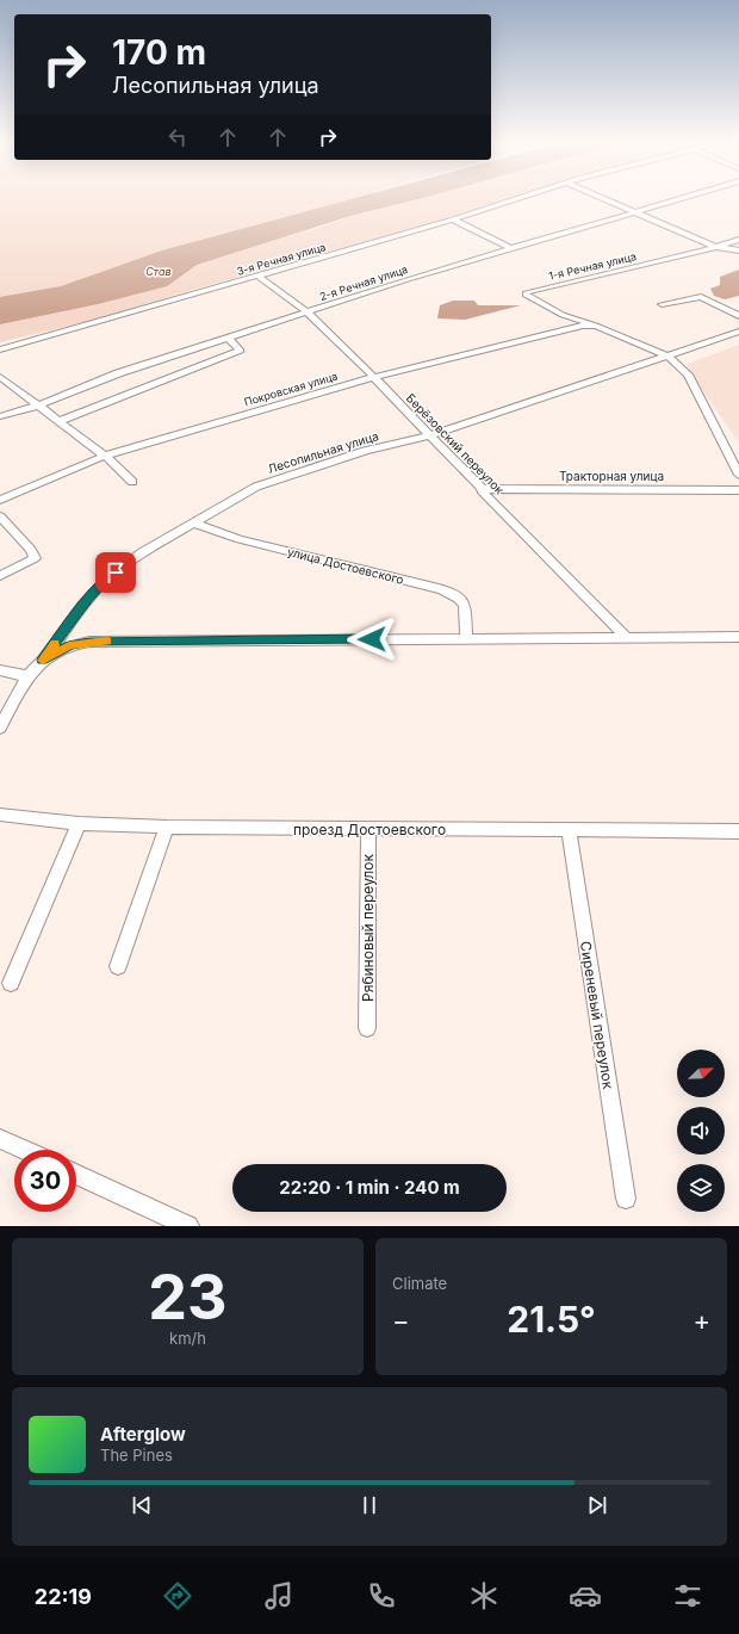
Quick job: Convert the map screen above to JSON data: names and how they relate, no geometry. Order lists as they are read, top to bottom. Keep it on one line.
{"streets":{"street":["3-я Речная улица","1-я Речная улица","2-я Речная улица","Покровская улица","Берёзовский переулок","Лесопильная улица","Тракторная улица","улица Достоевского","проезд Достоевского","Рябиновый переулок","Сиреневый переулок"]},"crossings":[["3-я Речная улица","Берёзовский переулок"],["1-я Речная улица","Покровская улица"],["2-я Речная улица","Берёзовский переулок"],["Покровская улица","Берёзовский переулок"],["Берёзовский переулок","Лесопильная улица"],["Берёзовский переулок","Тракторная улица"],["Лесопильная улица","улица Достоевского"],["проезд Достоевского","Рябиновый переулок"],["проезд Достоевского","Сиреневый переулок"]],"water":["Став"],"north":"top right","page":{"turn":["170 m","Лесопильная улица"],"limit":"30","trip":"22:20 · 1 min · 240 m","tile":[["23","km/h"],"Climate"],"heat":["−","21.5°","+"],"song":["Afterglow","The Pines"],"tabs":"22:19"}}
